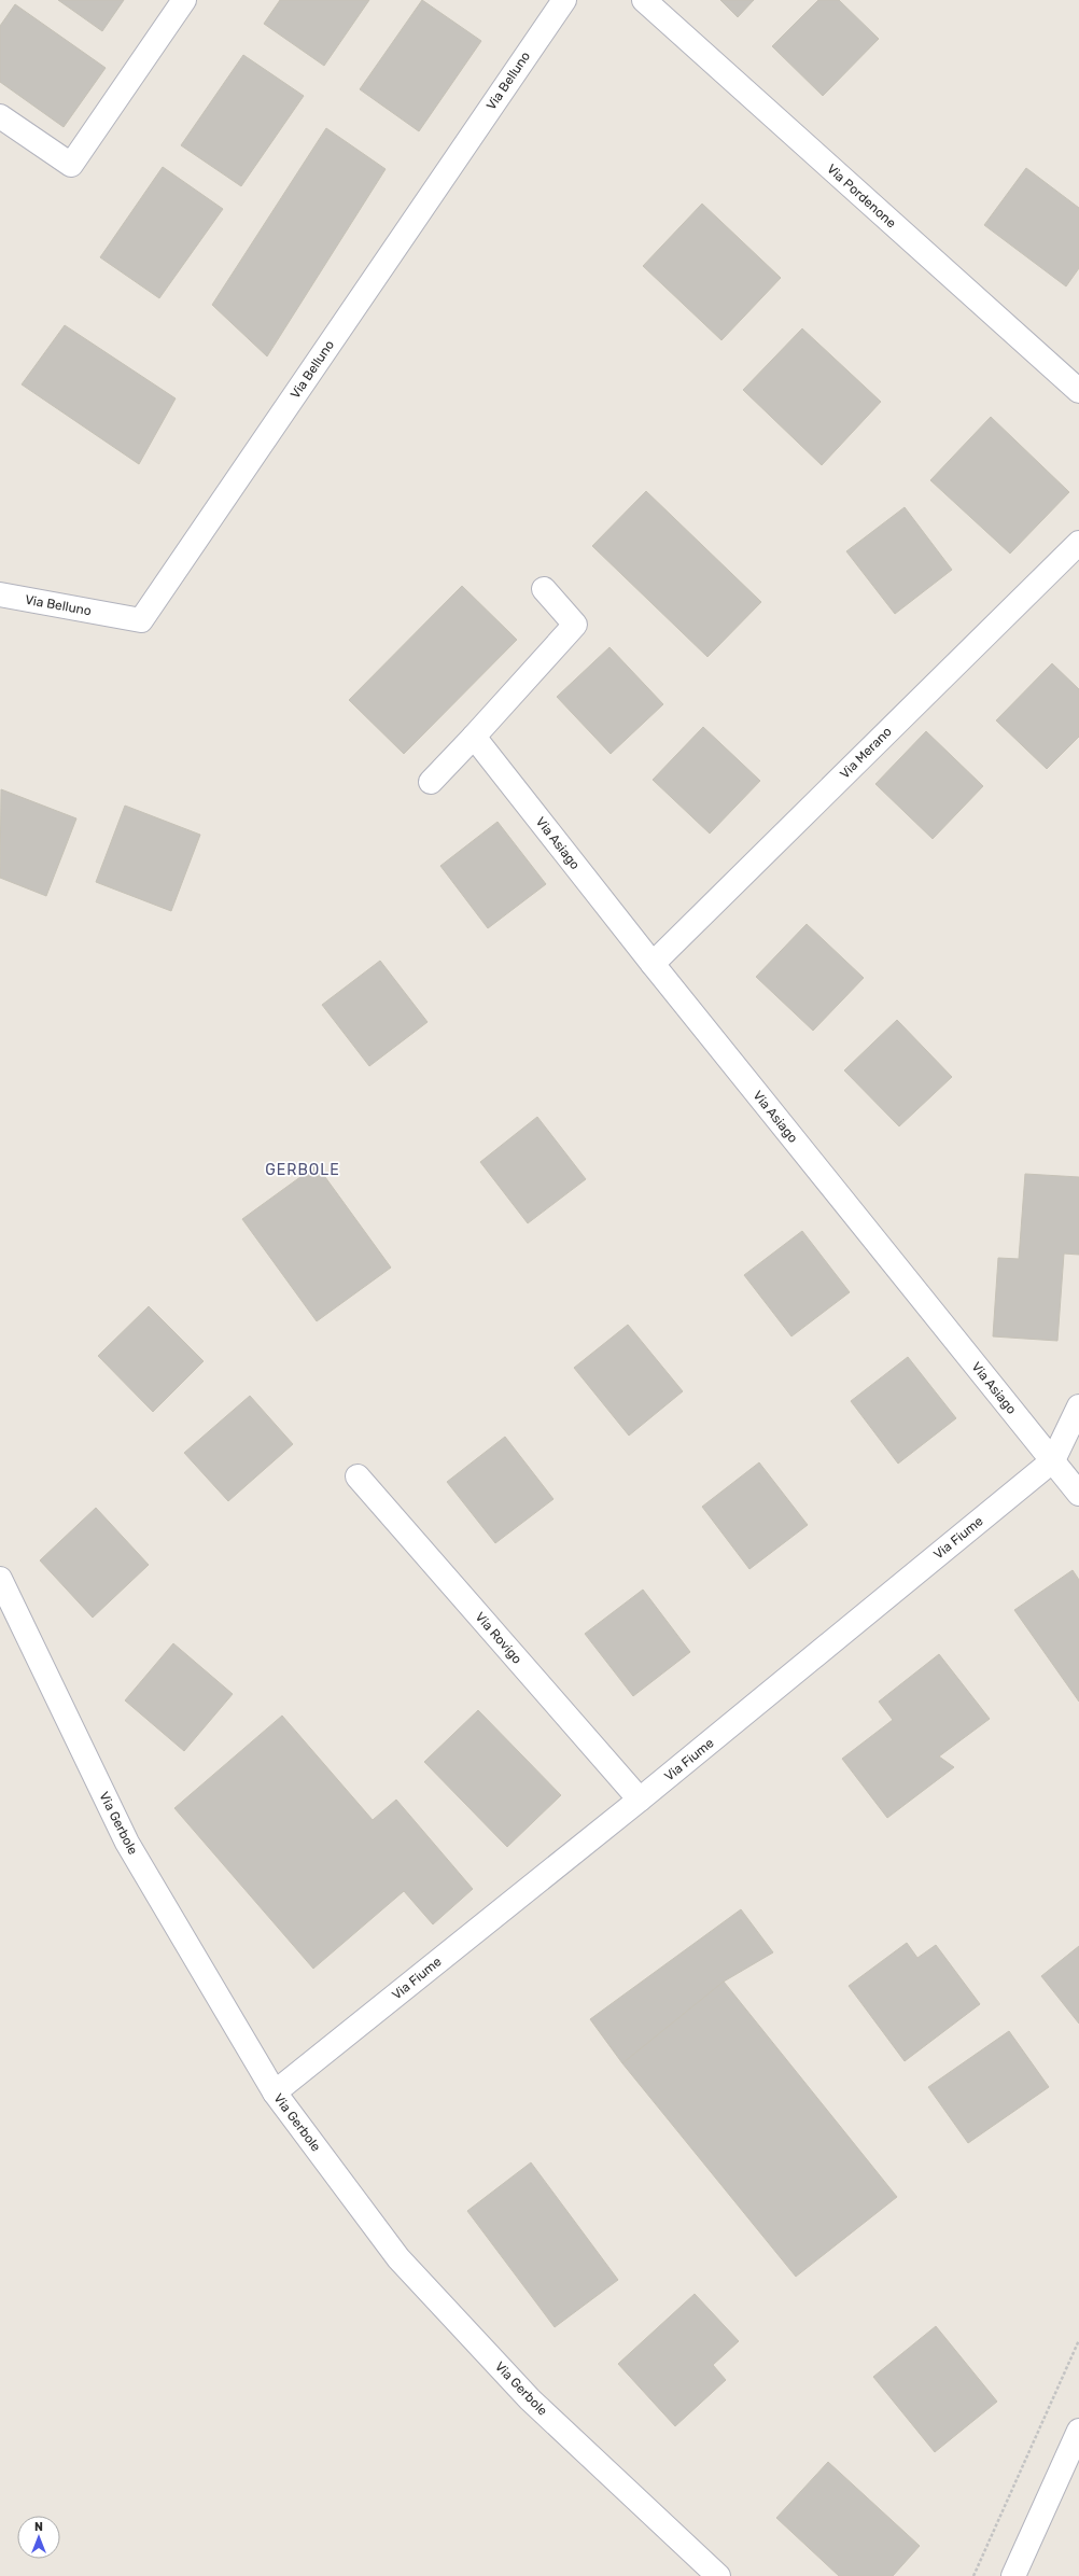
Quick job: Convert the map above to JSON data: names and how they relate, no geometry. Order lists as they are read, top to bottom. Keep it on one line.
{"streets":{"street":["Via Belluno","Via Pordenone","Via Merano","Via Asiago","Via Fiume","Via Rovigo","Via Gerbole"]},"crossings":[["Via Merano","Via Asiago"],["Via Asiago","Via Fiume"],["Via Fiume","Via Rovigo"],["Via Fiume","Via Gerbole"]],"districts":["GERBOLE"],"north":"top"}
